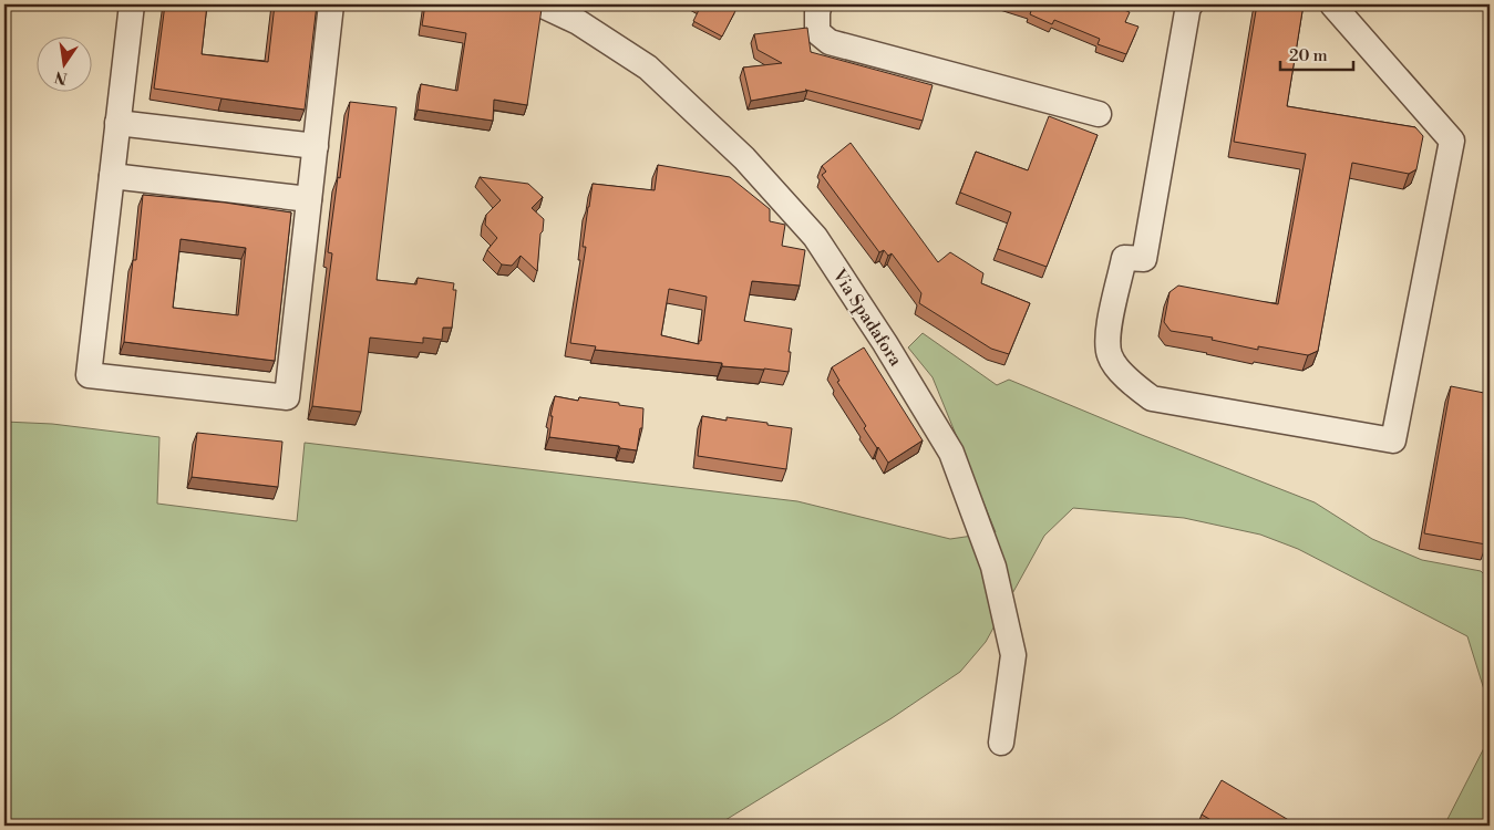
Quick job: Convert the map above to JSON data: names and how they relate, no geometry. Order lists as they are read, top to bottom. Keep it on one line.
{"streets":{"street":["Via Spadafora"]},"scale_bar":"20 m","north":"bottom"}
